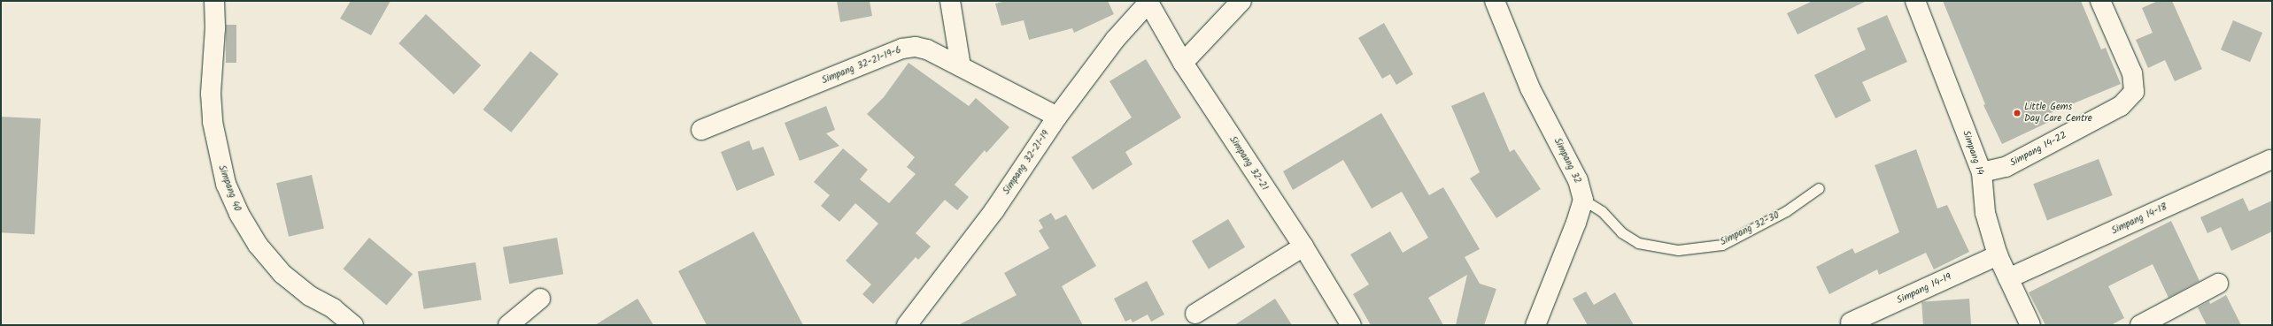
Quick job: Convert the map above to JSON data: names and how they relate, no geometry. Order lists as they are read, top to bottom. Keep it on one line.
{"streets":{"street":["Simpang 32-21-19-6","Simpang 14-22","Simpang 14","Simpang 32","Simpang 32-21-19","Simpang 32-21","Simpang 40","Simpang 14-18","Simpang 14-19"],"lane":["Simpang 32-30"]},"crossings":[["Simpang 32-21-19-6","Simpang 32-21-19"],["Simpang 14-22","Simpang 14"],["Simpang 14","Simpang 14-18"],["Simpang 14","Simpang 14-19"],["Simpang 32","Simpang 32-30"],["Simpang 32-21-19","Simpang 32-21"]],"places":["Little Gems Day Care Centre"]}
